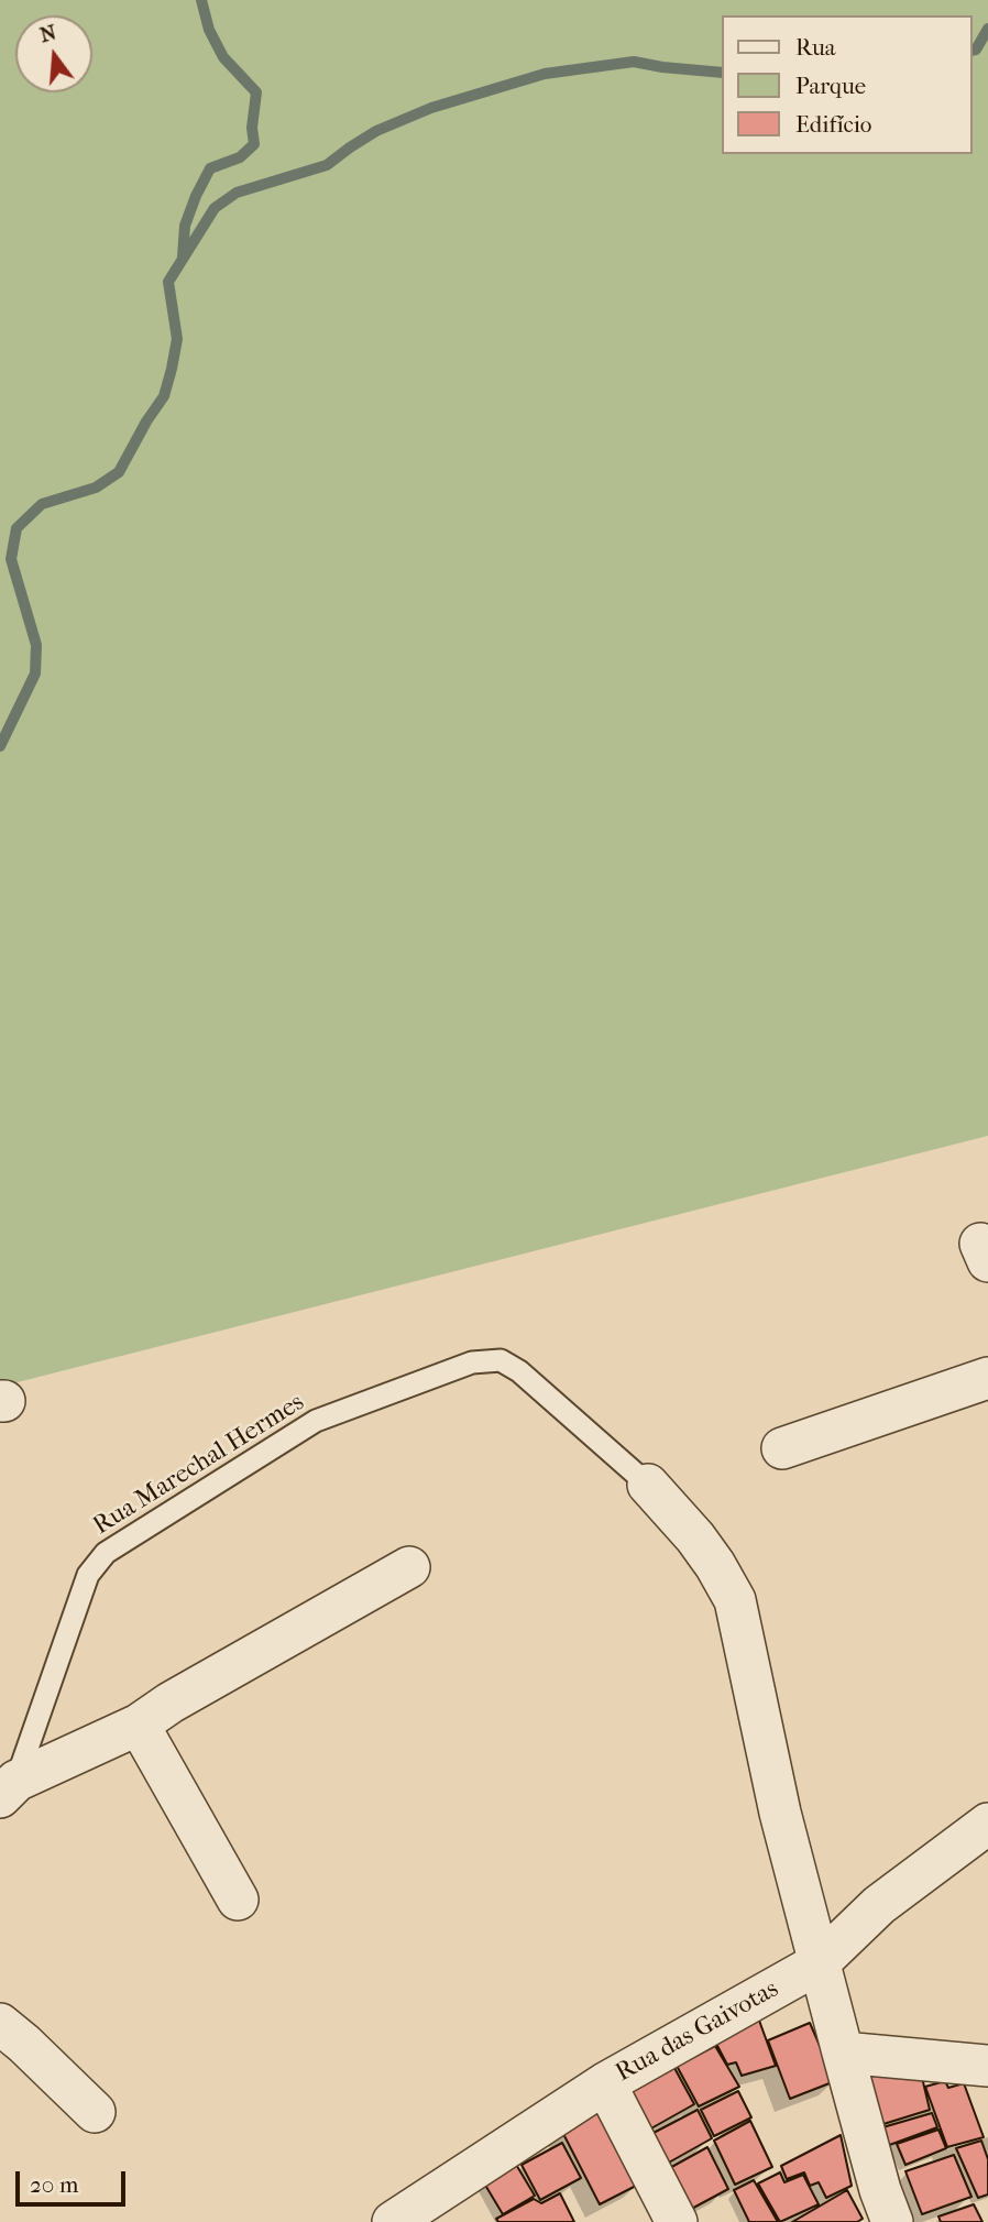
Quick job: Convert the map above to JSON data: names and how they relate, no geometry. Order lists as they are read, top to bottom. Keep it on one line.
{"streets":{"street":["Rua das Gaivotas"],"lane":["Rua Marechal Hermes"]},"legend":["Rua","Parque","Edifício"],"scale_bar":"20 m","north":"top"}
